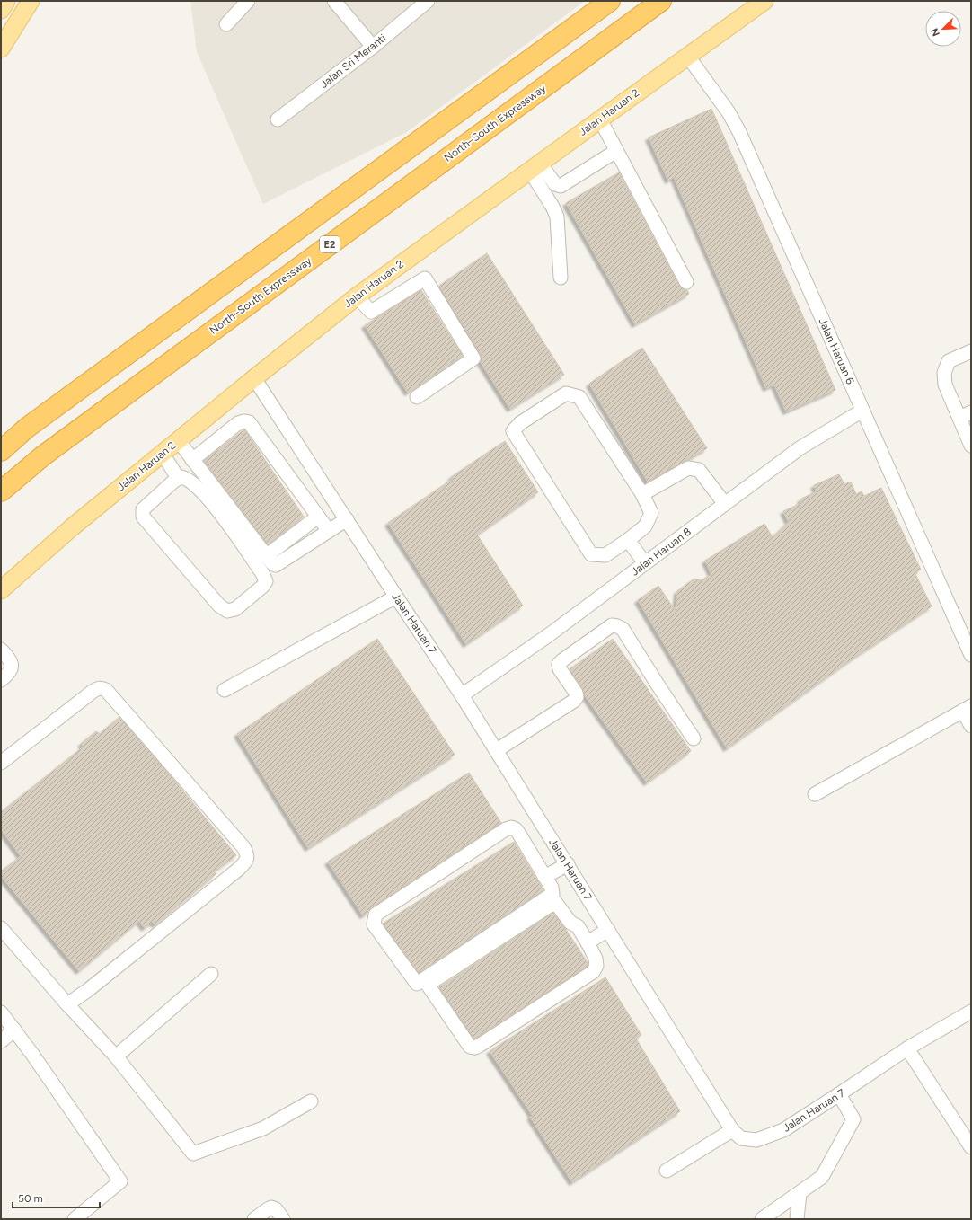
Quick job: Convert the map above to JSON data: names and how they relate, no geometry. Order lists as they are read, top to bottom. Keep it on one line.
{"streets":{"highway":["North–South Expressway","E2"],"main road":["Jalan Haruan 2"],"street":["Jalan Sri Meranti","Jalan Haruan 6","Jalan Haruan 8","Jalan Haruan 7"]},"crossings":[["Jalan Haruan 2","Jalan Haruan 6"],["Jalan Haruan 2","Jalan Haruan 7"],["Jalan Haruan 6","Jalan Haruan 8"],["Jalan Haruan 8","Jalan Haruan 7"]],"scale_bar":"50 m","north":"bottom left"}
